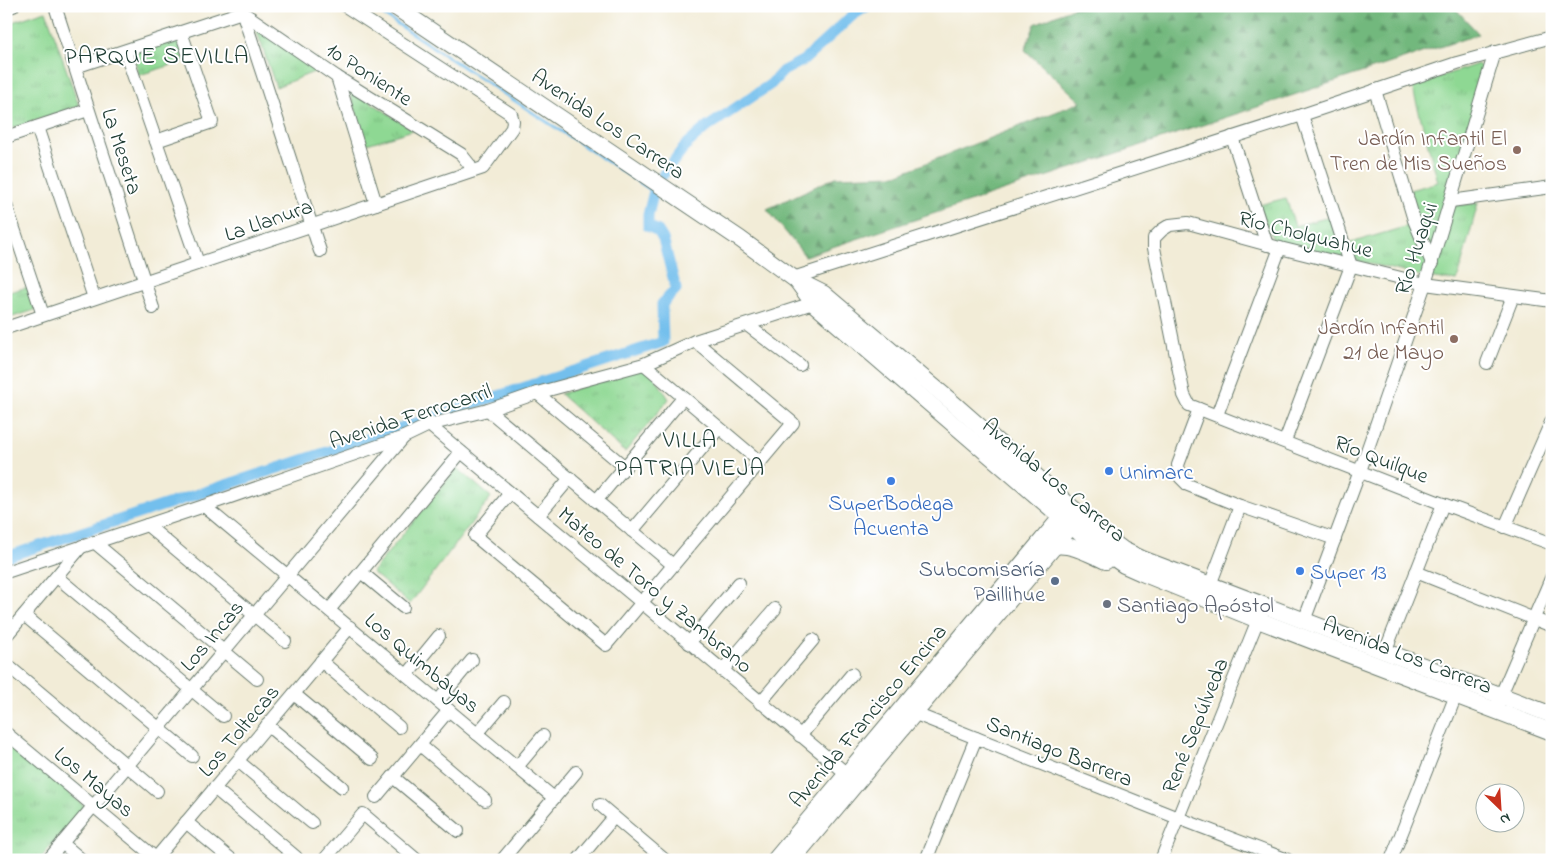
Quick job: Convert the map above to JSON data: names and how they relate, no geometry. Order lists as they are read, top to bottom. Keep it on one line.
{"streets":{"main road":["Avenida Los Carrera","Avenida Francisco Encina"],"street":["10 Poniente","La Meseta","La Llanura","Río Cholguahue","Río Huaqui","Avenida Ferrocarril","Río Quilque","Mateo de Toro y Zambrano","Los Incas","Los Quimbayas","René Sepúlveda","Los Toltecas","Santiago Barrera","Los Mayas"]},"crossings":[["10 Poniente","La Llanura"],["Avenida Los Carrera","Río Huaqui"],["Avenida Los Carrera","Avenida Ferrocarril"],["Avenida Los Carrera","Avenida Francisco Encina"],["Avenida Los Carrera","René Sepúlveda"],["La Meseta","La Llanura"],["Río Cholguahue","Río Huaqui"],["Río Cholguahue","Río Quilque"],["Río Huaqui","Río Quilque"],["Avenida Ferrocarril","Mateo de Toro y Zambrano"],["Avenida Ferrocarril","Los Incas"],["Avenida Ferrocarril","Los Quimbayas"],["Mateo de Toro y Zambrano","Avenida Francisco Encina"],["Los Incas","Los Quimbayas"],["Los Incas","Los Mayas"],["Los Quimbayas","Los Toltecas"],["Avenida Francisco Encina","Santiago Barrera"],["René Sepúlveda","Santiago Barrera"],["Los Toltecas","Los Mayas"]],"districts":["PARQUE SEVILLA","VILLA PATRIA VIEJA"],"places":["Jardín Infantil El Tren de Mis Sueños","Jardín Infantil 21 de Mayo","Unimarc","SuperBodega Acuenta","Super 13","Subcomisaría Paillihue","Santiago Apóstol"],"north":"bottom right"}
